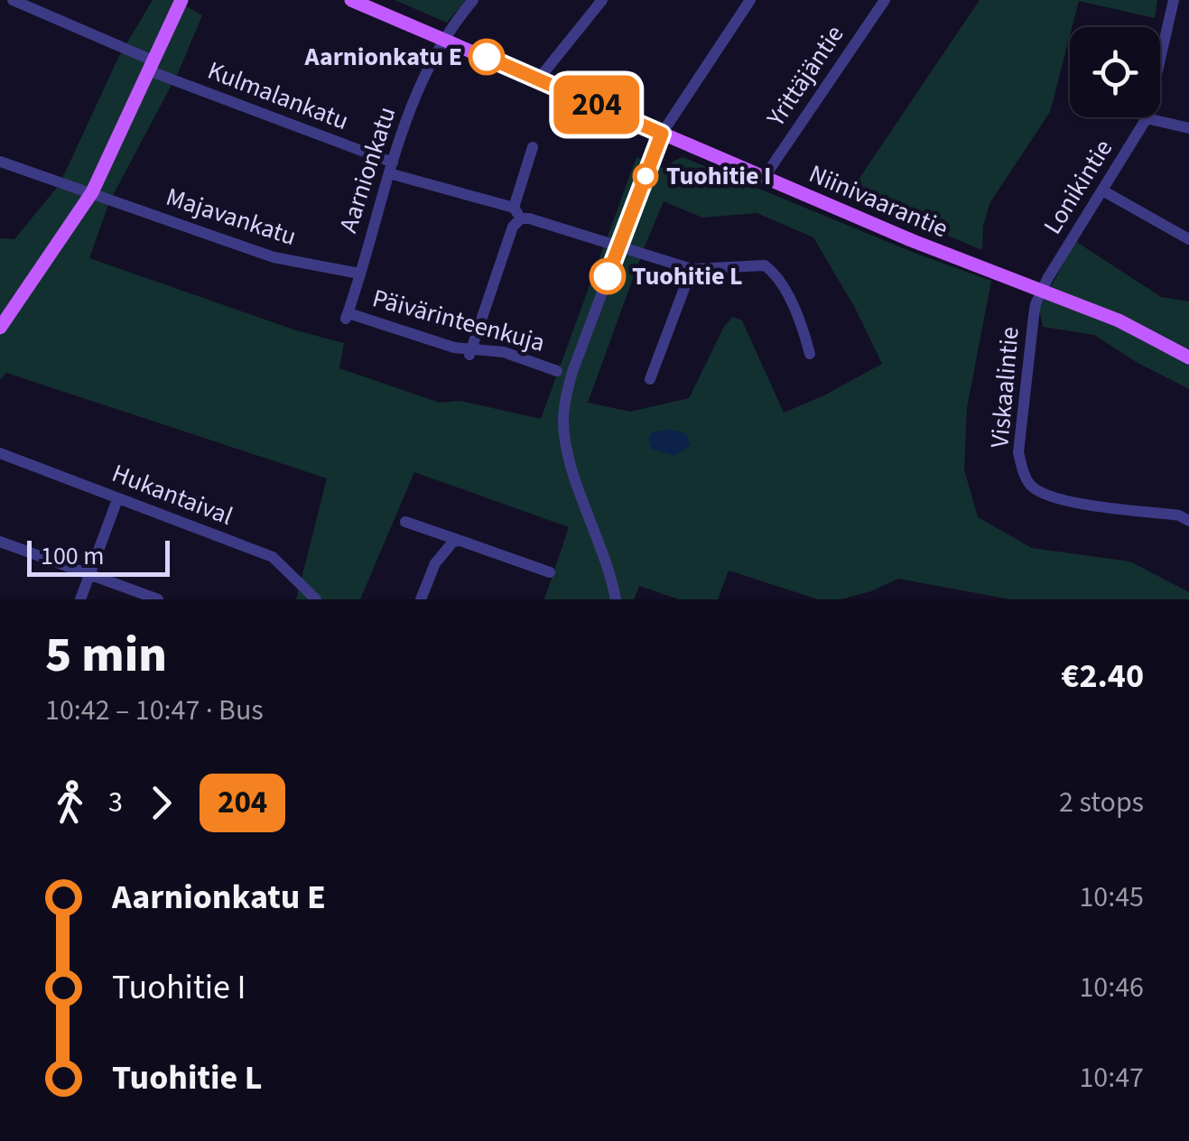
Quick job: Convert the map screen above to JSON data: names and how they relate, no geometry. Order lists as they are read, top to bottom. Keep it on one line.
{"streets":{"main road":["Niinivaarantie"],"street":["Yrittäjäntie","Kulmalankatu","Aarnionkatu","Lonikintie","Majavankatu","Päivärinteenkuja","Viskaalintie","Hukantaival"]},"crossings":[["Yrittäjäntie","Niinivaarantie"],["Kulmalankatu","Aarnionkatu"],["Aarnionkatu","Niinivaarantie"],["Aarnionkatu","Majavankatu"],["Aarnionkatu","Päivärinteenkuja"],["Lonikintie","Niinivaarantie"],["Lonikintie","Viskaalintie"],["Niinivaarantie","Viskaalintie"]],"places":["Aarnionkatu E","Tuohitie I","Tuohitie L"],"lines":["bus line 204"],"scale_bar":"100 m","page":{"on_map":"204","scale":"100 m","heading":["5 min","10:42 – 10:47 · Bus","€2.40"],"legs":["3","204","2 stops"],"list":[{"name":"Aarnionkatu E","value":"10:45"},{"name":"Tuohitie I","value":"10:46"},{"name":"Tuohitie L","value":"10:47"}]}}
